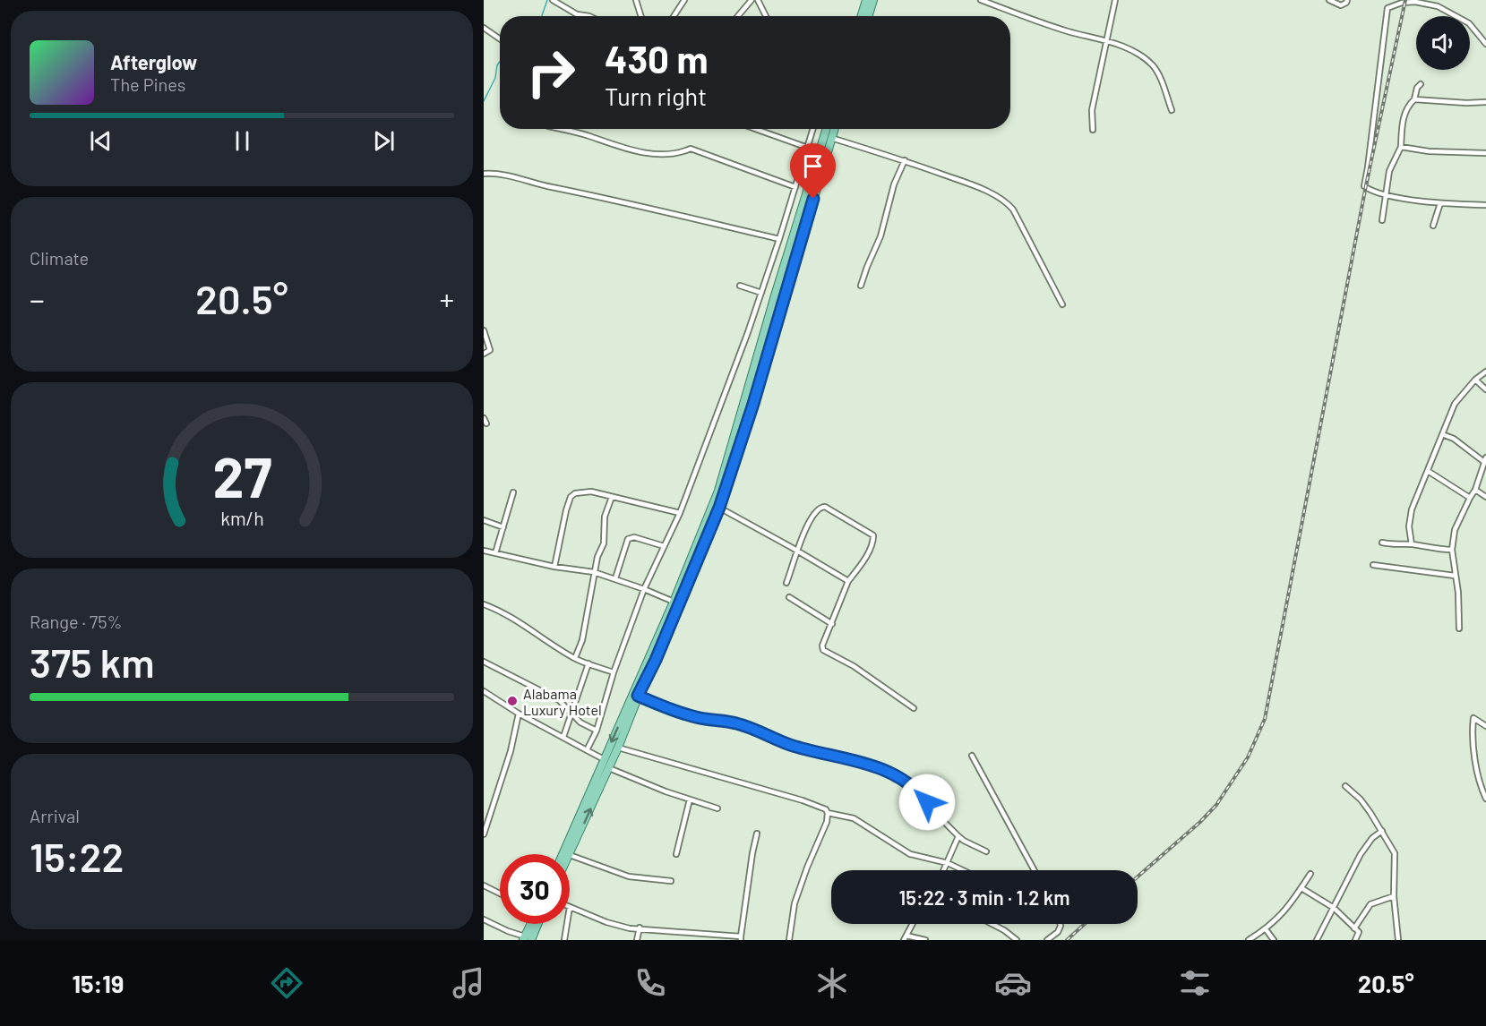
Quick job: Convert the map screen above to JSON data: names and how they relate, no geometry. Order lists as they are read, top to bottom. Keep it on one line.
{"places":["Alabama Luxury Hotel"],"page":{"turn":["430 m","Turn right"],"song":["Afterglow","The Pines"],"tile":["Climate",["Range · 75%","375 km"],["Arrival","15:22"]],"heat":["−","20.5°","+"],"limit":"30","trip":"15:22 · 3 min · 1.2 km","tabs":["15:19","20.5°"],"gauge":["27","km/h"]}}
